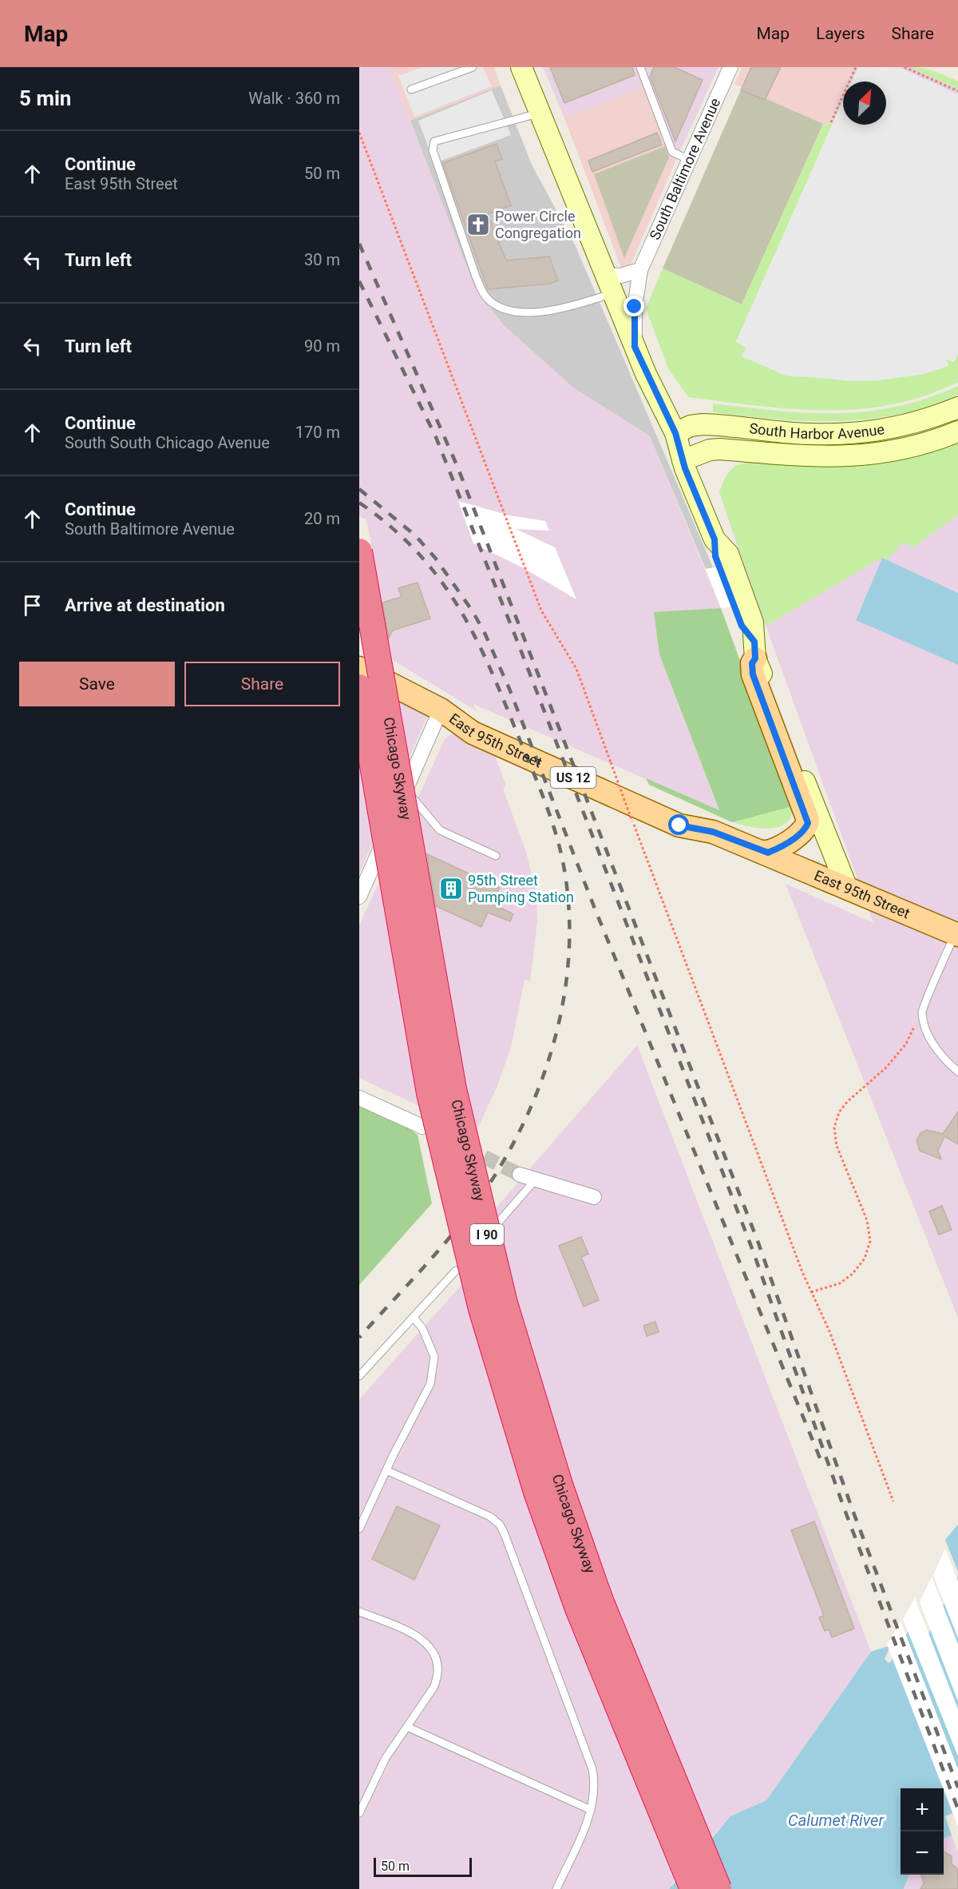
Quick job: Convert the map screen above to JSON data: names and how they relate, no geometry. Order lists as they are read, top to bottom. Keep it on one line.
{"streets":{"highway":["Chicago Skyway","I 90"],"main road":["South Harbor Avenue","East 95th Street","US 12"],"street":["South Baltimore Avenue"]},"water":["Calumet River"],"places":{"church":["Power Circle Congregation"],"building":["95th Street Pumping Station"]},"scale_bar":"50 m","north":"top right","page":{"header":"Map","nav":["Map","Layers","Share"],"heading":["5 min","Walk · 360 m"],"list":[["Continue","East 95th Street","50 m"],["Turn left","30 m"],["Turn left","90 m"],["Continue","South South Chicago Avenue","170 m"],["Continue","South Baltimore Avenue","20 m"],"Arrive at destination"],"buttons":["Save","Share"],"map_buttons":["+","−"],"scale":"50 m"}}
